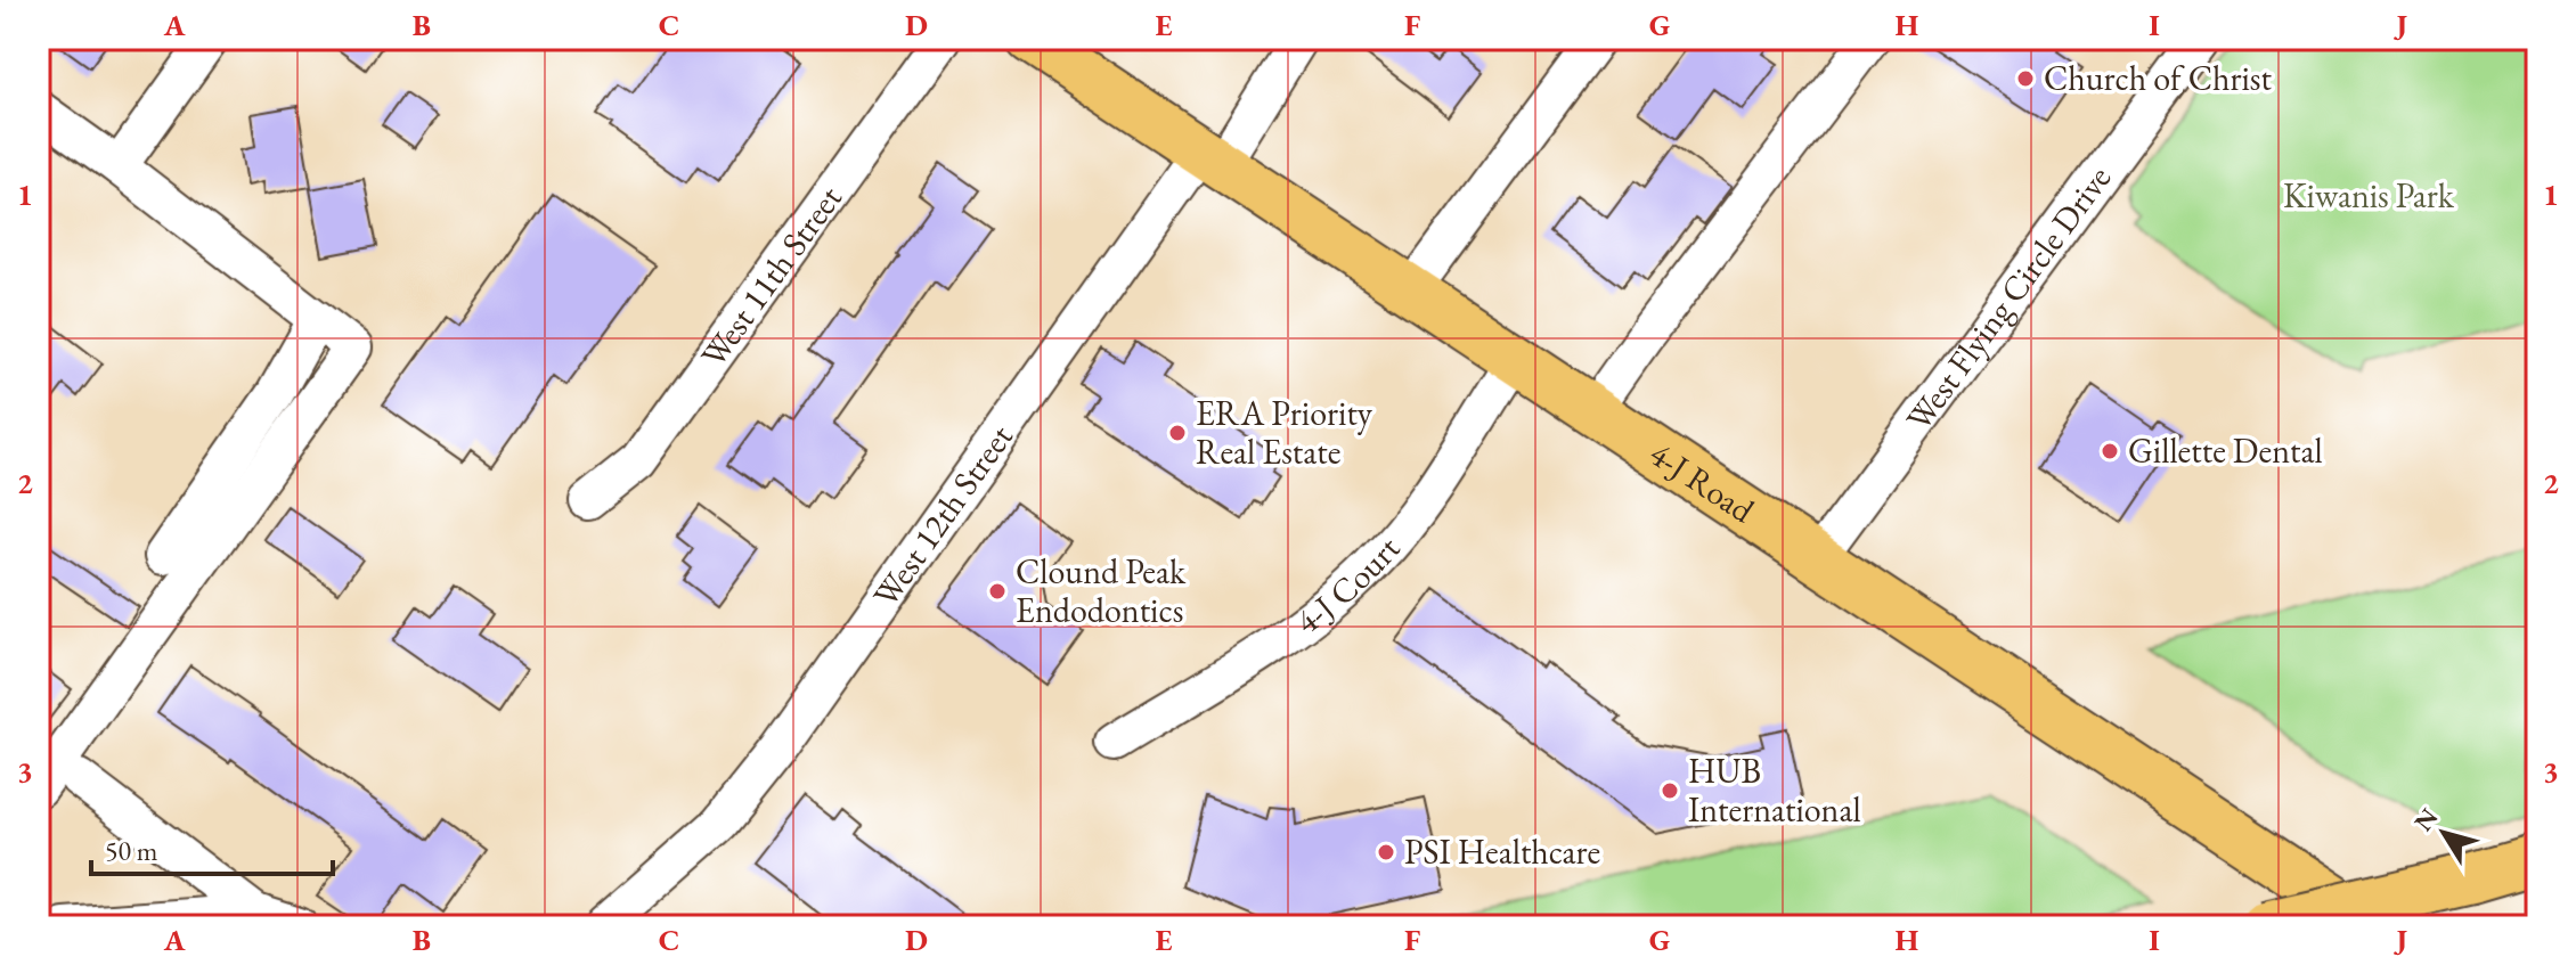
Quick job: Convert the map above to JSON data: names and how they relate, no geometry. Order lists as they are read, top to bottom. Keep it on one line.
{"streets":{"main road":["4-J Road"],"street":["West 11th Street","West Flying Circle Drive","West 12th Street","4-J Court"]},"crossings":[["West Flying Circle Drive","4-J Road"],["4-J Road","West 12th Street"],["4-J Road","4-J Court"]],"parks":["Kiwanis Park"],"places":["Church of Christ","ERA Priority Real Estate","Gillette Dental","Clound Peak Endodontics","HUB International","PSI Healthcare"],"scale_bar":"50 m","north":"top left","grid":{"columns":["A","B","C","D","E","F","G","H","I","J"],"rows":["1","2","3"]}}
